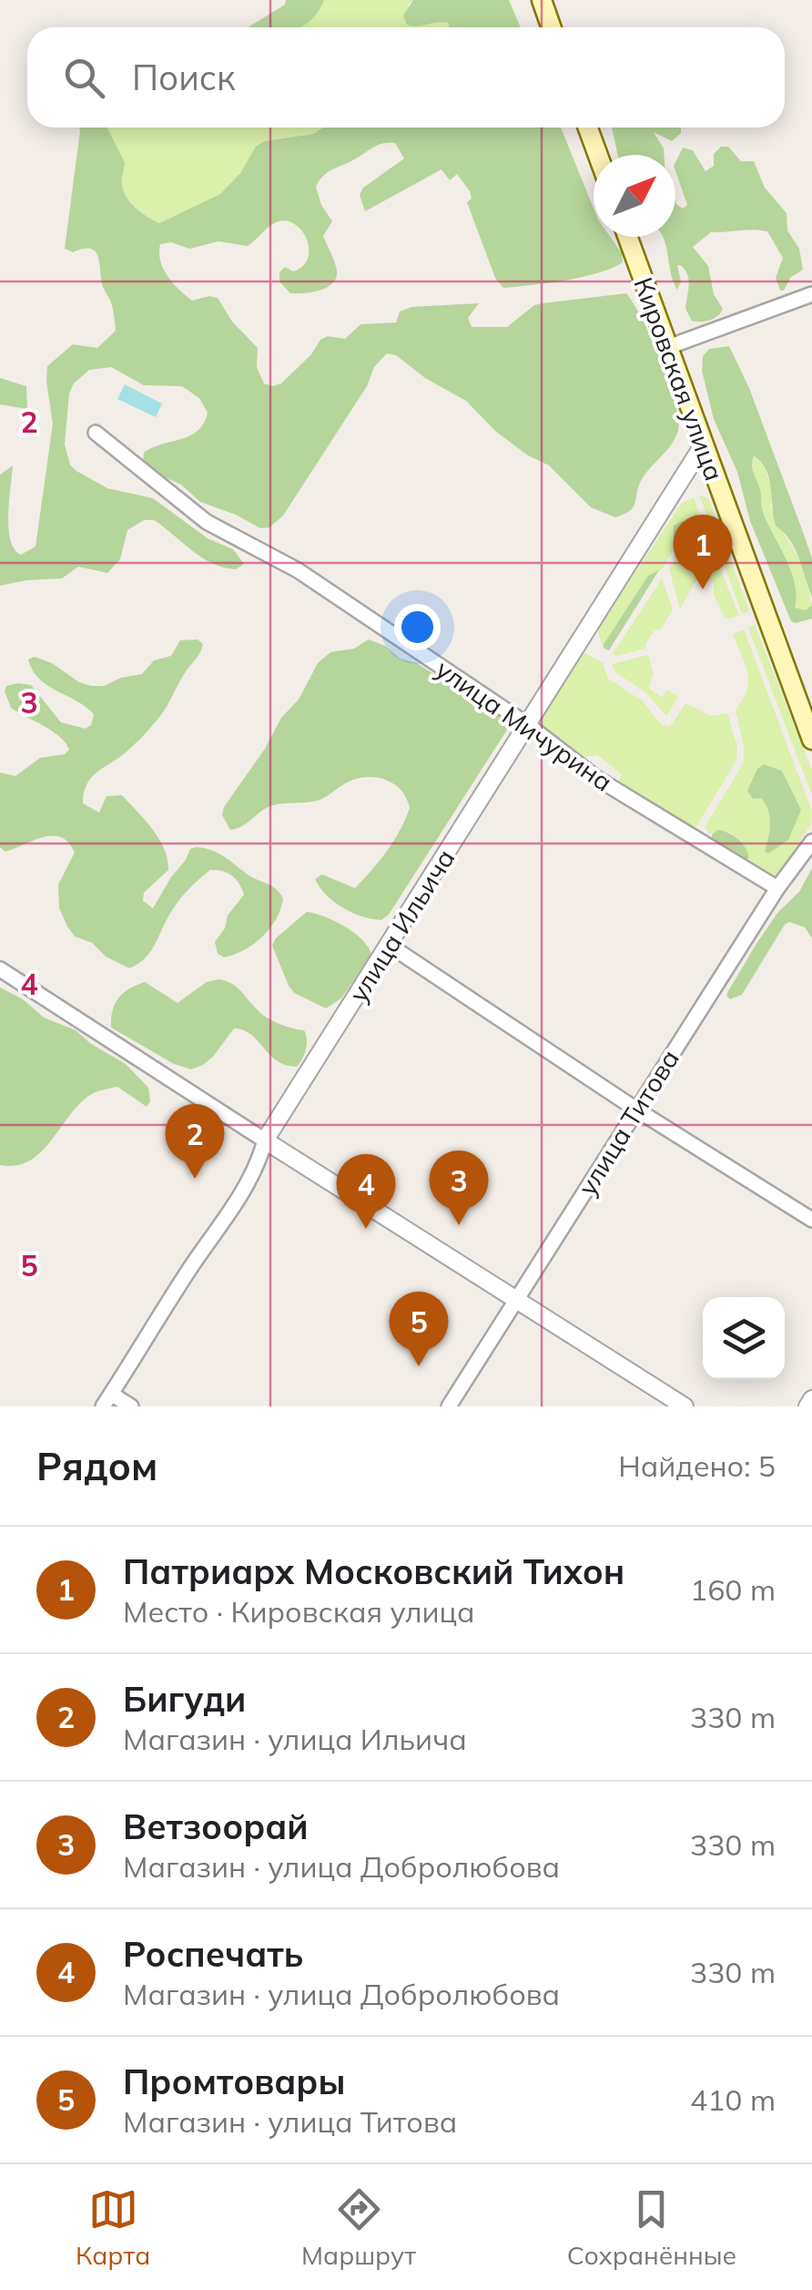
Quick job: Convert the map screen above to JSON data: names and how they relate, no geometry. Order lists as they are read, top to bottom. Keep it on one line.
{"streets":{"main road":["Кировская улица"],"street":["улица Мичурина","улица Ильича","улица Титова"]},"crossings":[["Кировская улица","улица Ильича"],["улица Мичурина","улица Ильича"],["улица Мичурина","улица Титова"]],"north":"top right","page":{"search":"Поиск","pins":["1","2","3","4","5"],"heading":["Рядом","Найдено: 5"],"list":[{"mark":"1","name":"Патриарх Московский Тихон","note":"Место · Кировская улица","value":"160 m"},{"mark":"2","name":"Бигуди","note":"Магазин · улица Ильича","value":"330 m"},{"mark":"3","name":"Ветзоорай","note":"Магазин · улица Добролюбова","value":"330 m"},{"mark":"4","name":"Роспечать","note":"Магазин · улица Добролюбова","value":"330 m"},{"mark":"5","name":"Промтовары","note":"Магазин · улица Титова","value":"410 m"}],"nav":["Карта","Маршрут","Сохранённые"]},"grid":{"rows":["2","3","4","5"]}}
